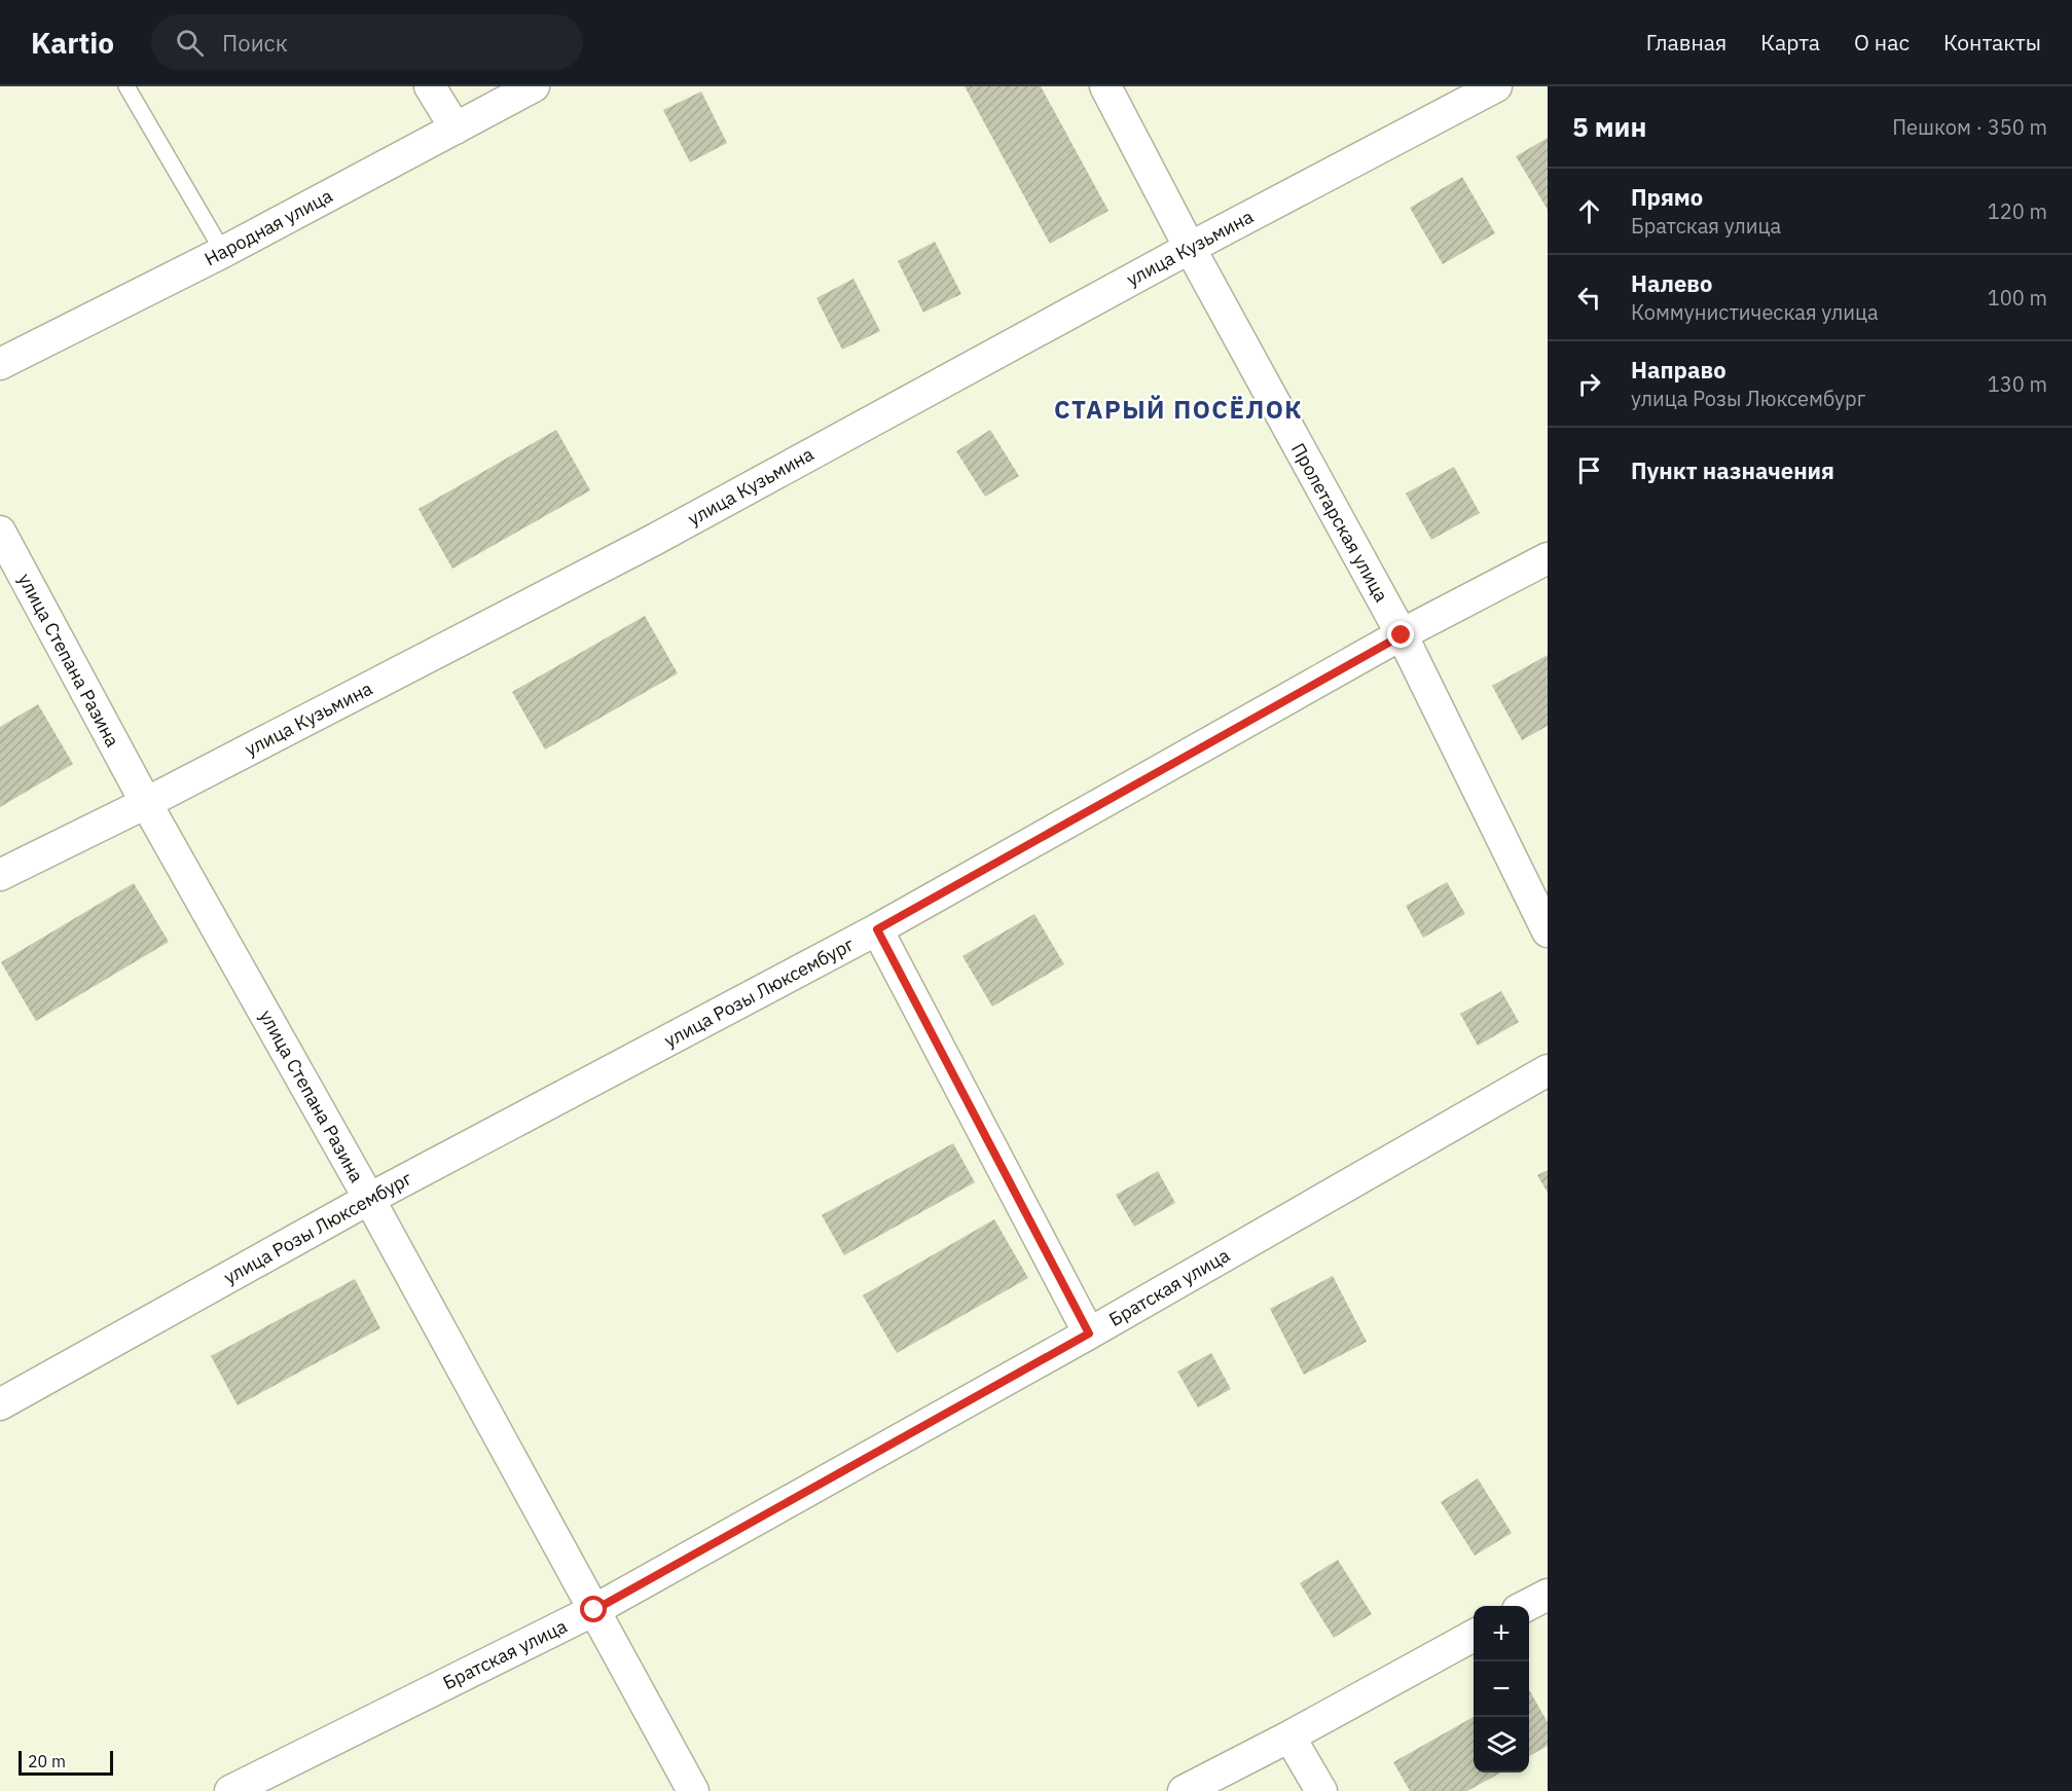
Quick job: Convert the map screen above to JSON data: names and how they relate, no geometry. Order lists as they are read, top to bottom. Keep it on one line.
{"streets":{"street":["Народная улица","улица Кузьмина","Пролетарская улица","улица Степана Разина","улица Розы Люксембург","Братская улица"]},"crossings":[["улица Кузьмина","Пролетарская улица"],["улица Кузьмина","улица Степана Разина"],["Пролетарская улица","улица Розы Люксембург"],["улица Степана Разина","улица Розы Люксембург"],["улица Степана Разина","Братская улица"]],"districts":["СТАРЫЙ ПОСЁЛОК"],"scale_bar":"20 m","page":{"header":"Kartio","search":"Поиск","nav":["Главная","Карта","О нас","Контакты"],"heading":["5 мин","Пешком · 350 m"],"list":[["Прямо","Братская улица","120 m"],["Налево","Коммунистическая улица","100 m"],["Направо","улица Розы Люксембург","130 m"],"Пункт назначения"],"map_buttons":["+","−"],"scale":"20 m"}}
